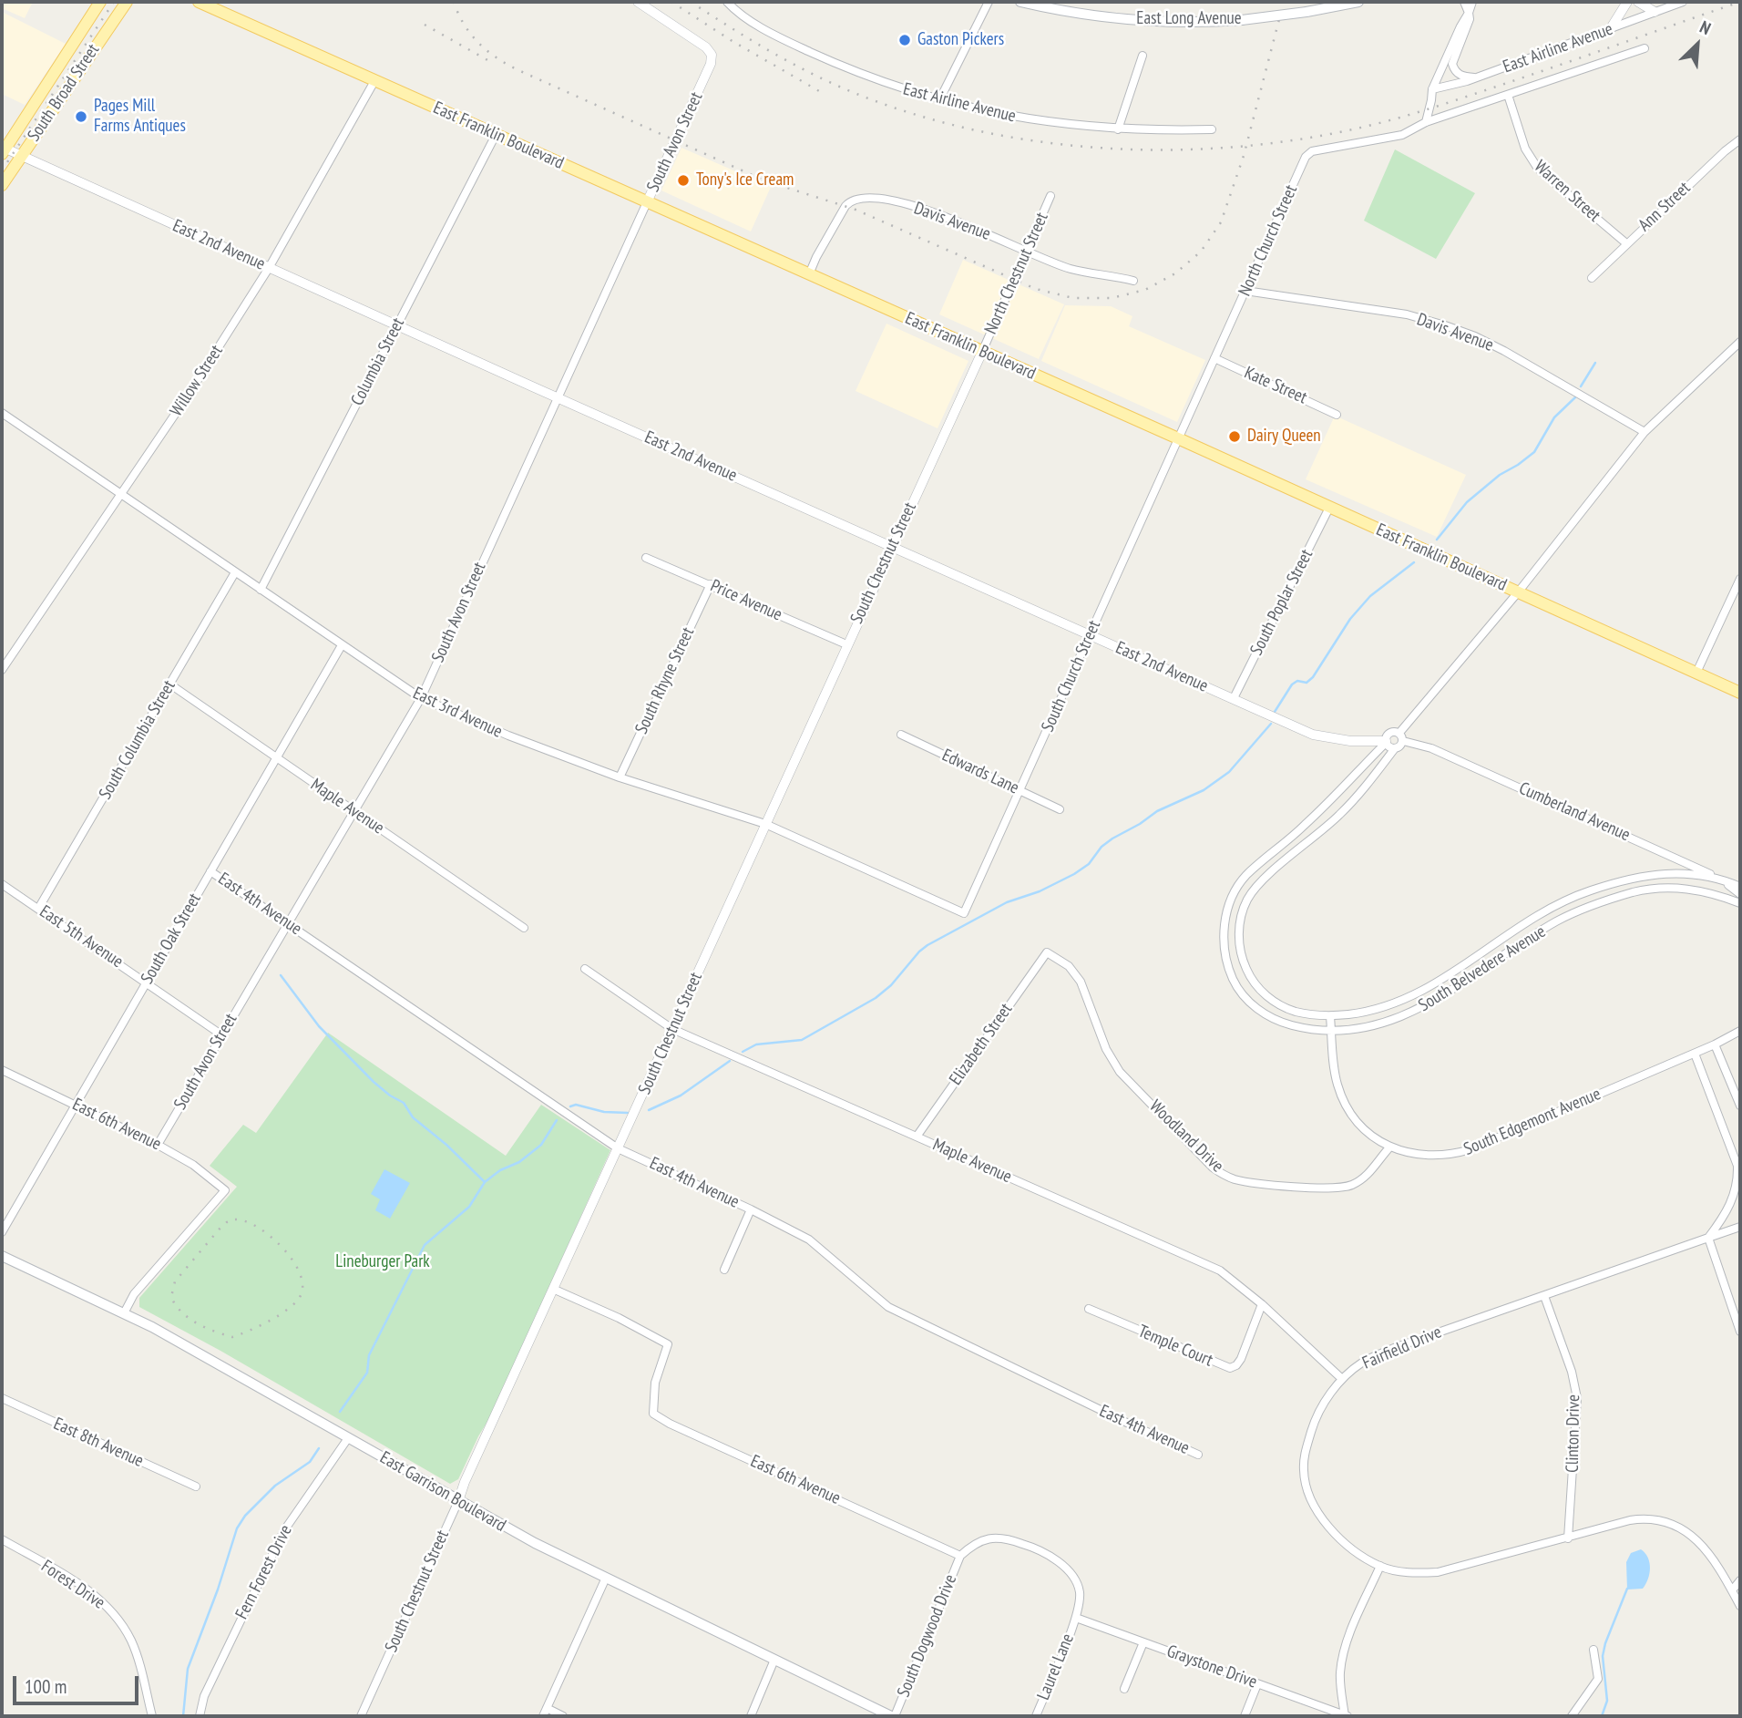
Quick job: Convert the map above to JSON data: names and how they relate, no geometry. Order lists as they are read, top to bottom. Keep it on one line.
{"streets":{"main road":["East Long Avenue","South Broad Street","East Franklin Boulevard","East Garrison Boulevard"],"street":["East Airline Avenue","South Avon Street","Warren Street","Ann Street","Davis Avenue","North Church Street","East 2nd Avenue","North Chestnut Street","Columbia Street","Willow Street","Kate Street","South Chestnut Street","Price Avenue","South Poplar Street","South Church Street","South Rhyne Street","East 3rd Avenue","South Columbia Street","Edwards Lane","Maple Avenue","Cumberland Avenue","East 4th Avenue","East 5th Avenue","South Oak Street","South Belvedere Avenue","Elizabeth Street","South Edgemont Avenue","East 6th Avenue","Woodland Drive","Temple Court","Fairfield Drive","Clinton Drive","East 8th Avenue","Fern Forest Drive","Forest Drive","South Dogwood Drive","Laurel Lane","Graystone Drive"]},"crossings":[["East Airline Avenue","Warren Street"],["East Airline Avenue","North Church Street"],["South Broad Street","East 2nd Avenue"],["East Franklin Boulevard","South Avon Street"],["East Franklin Boulevard","Davis Avenue"],["East Franklin Boulevard","North Church Street"],["East Franklin Boulevard","North Chestnut Street"],["East Franklin Boulevard","Columbia Street"],["East Franklin Boulevard","Willow Street"],["East Franklin Boulevard","South Chestnut Street"],["East Franklin Boulevard","South Poplar Street"],["East Franklin Boulevard","South Church Street"],["South Avon Street","East 2nd Avenue"],["South Avon Street","East 3rd Avenue"],["South Avon Street","Maple Avenue"],["South Avon Street","East 4th Avenue"],["South Avon Street","East 5th Avenue"],["South Avon Street","East 6th Avenue"],["Warren Street","Ann Street"],["Davis Avenue","North Church Street"],["Davis Avenue","North Chestnut Street"],["North Church Street","Kate Street"],["North Church Street","South Church Street"],["East 2nd Avenue","Columbia Street"],["East 2nd Avenue","Willow Street"],["East 2nd Avenue","South Chestnut Street"],["East 2nd Avenue","South Poplar Street"],["East 2nd Avenue","South Church Street"],["East 2nd Avenue","Cumberland Avenue"],["East 2nd Avenue","South Belvedere Avenue"],["North Chestnut Street","South Chestnut Street"],["Columbia Street","East 3rd Avenue"],["Willow Street","East 3rd Avenue"],["South Chestnut Street","Price Avenue"],["South Chestnut Street","East 3rd Avenue"],["South Chestnut Street","Maple Avenue"],["South Chestnut Street","East 4th Avenue"],["South Chestnut Street","East 6th Avenue"],["South Chestnut Street","East Garrison Boulevard"],["Price Avenue","South Rhyne Street"],["South Church Street","East 3rd Avenue"],["South Church Street","Edwards Lane"],["South Rhyne Street","East 3rd Avenue"],["East 3rd Avenue","South Columbia Street"],["East 3rd Avenue","South Oak Street"],["South Columbia Street","Maple Avenue"],["South Columbia Street","East 5th Avenue"],["Maple Avenue","South Oak Street"],["Maple Avenue","Elizabeth Street"],["Maple Avenue","Temple Court"],["Maple Avenue","Fairfield Drive"],["Cumberland Avenue","South Belvedere Avenue"],["East 4th Avenue","South Oak Street"],["East 5th Avenue","South Oak Street"],["South Oak Street","East 6th Avenue"],["South Belvedere Avenue","South Edgemont Avenue"],["Elizabeth Street","Woodland Drive"],["South Edgemont Avenue","Woodland Drive"],["East 6th Avenue","East Garrison Boulevard"],["East 6th Avenue","South Dogwood Drive"],["Fairfield Drive","Clinton Drive"],["East Garrison Boulevard","Fern Forest Drive"],["East Garrison Boulevard","South Dogwood Drive"],["Laurel Lane","Graystone Drive"]],"parks":["Lineburger Park"],"places":["Gaston Pickers","Pages Mill Farms Antiques","Tony's Ice Cream","Dairy Queen"],"scale_bar":"100 m","north":"top right"}
